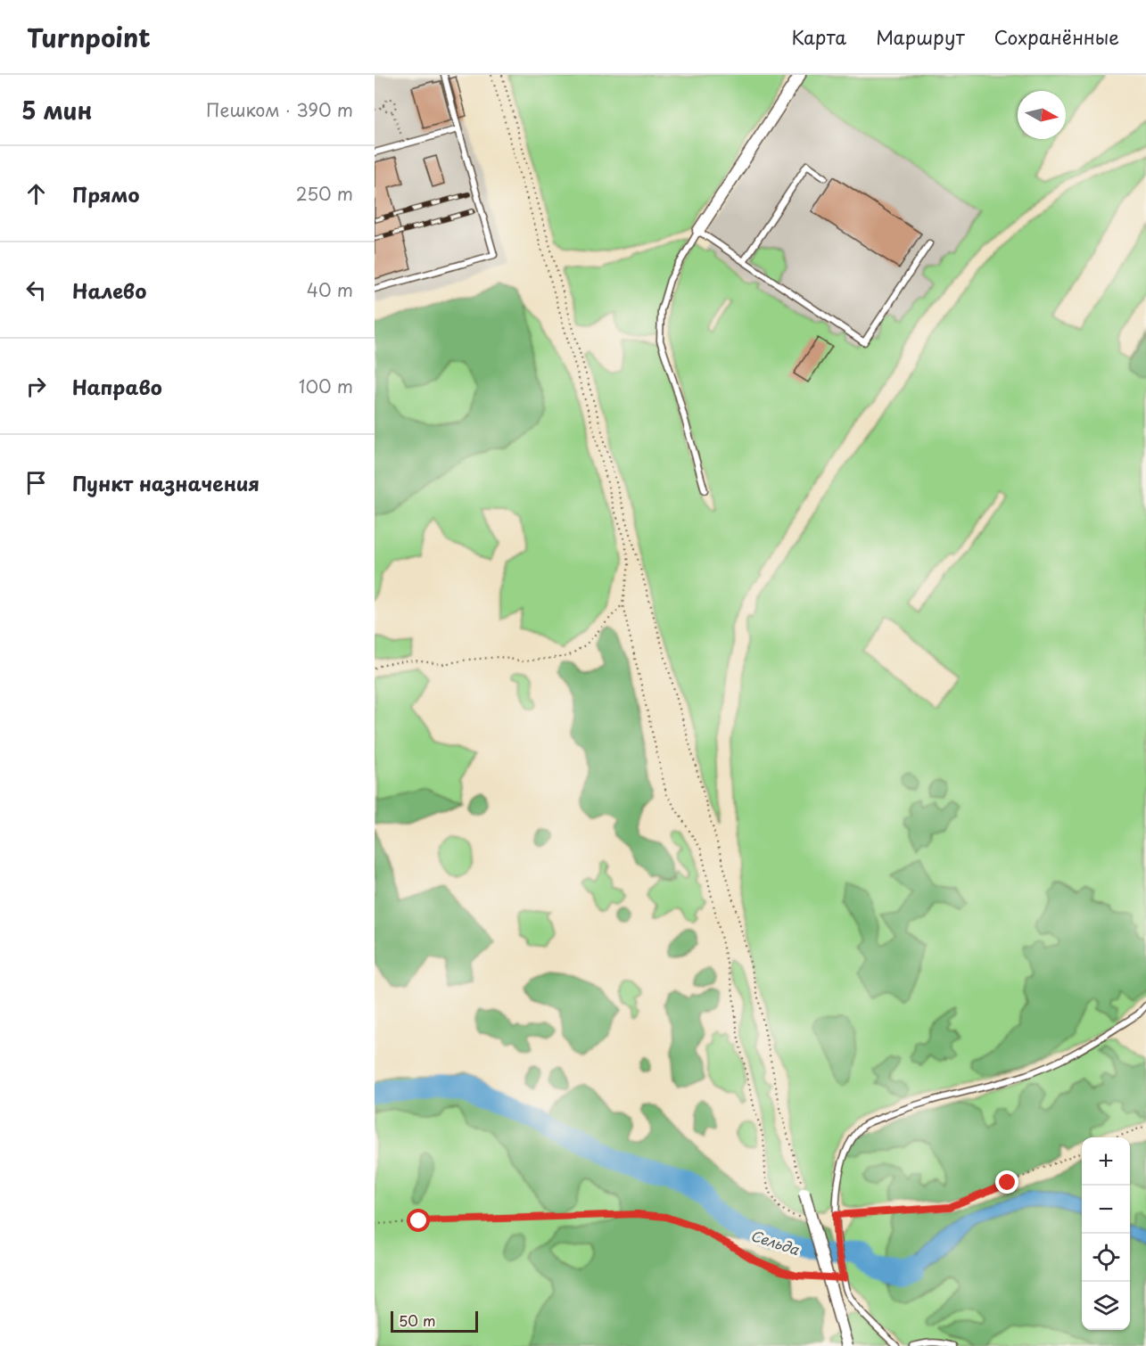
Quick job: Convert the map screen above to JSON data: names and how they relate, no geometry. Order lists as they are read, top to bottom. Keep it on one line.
{"water":["Сельда"],"scale_bar":"50 m","north":"right","page":{"header":"Turnpoint","nav":["Карта","Маршрут","Сохранённые"],"heading":["5 мин","Пешком · 390 m"],"list":[["Прямо","250 m"],["Налево","40 m"],["Направо","100 m"],"Пункт назначения"],"map_buttons":["+","−"],"scale":"50 m"}}
